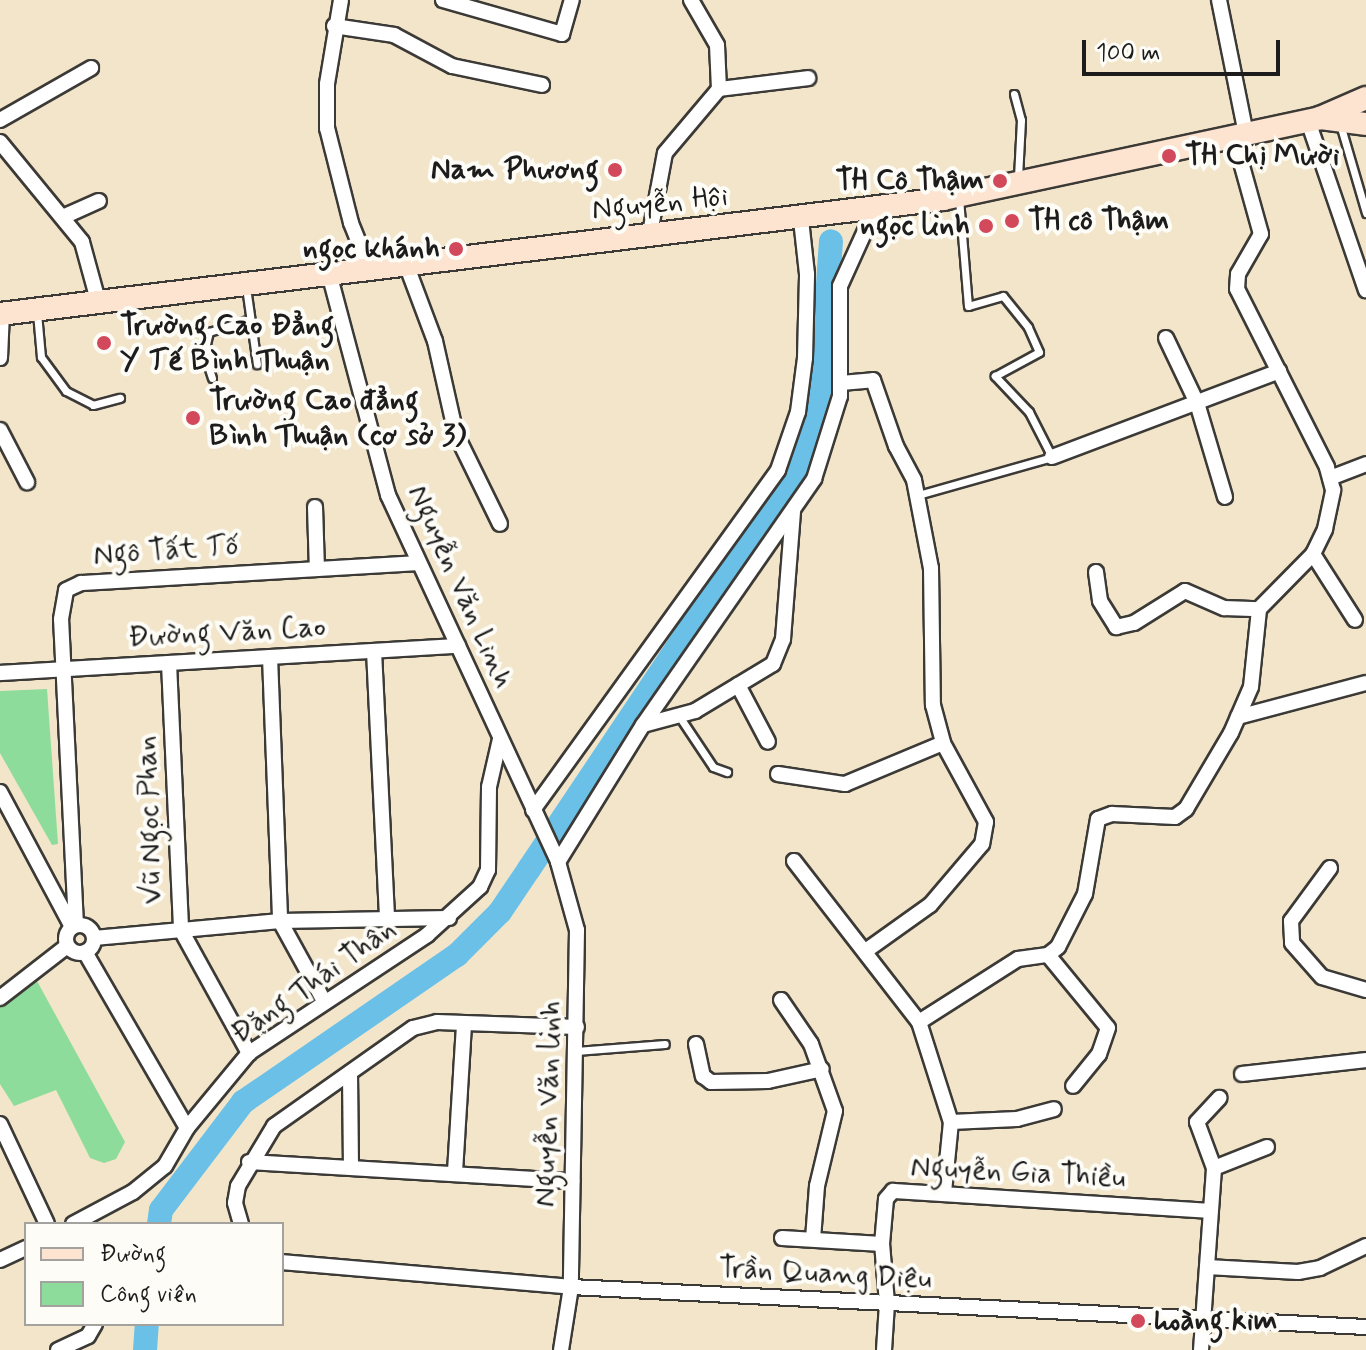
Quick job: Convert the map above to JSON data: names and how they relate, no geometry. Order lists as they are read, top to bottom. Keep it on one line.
{"streets":{"street":["Nguyễn Hội","Ngô Tất Tố","Nguyễn Văn Linh","Đường Văn Cao","Vũ Ngọc Phan","Đặng Thái Thân","Nguyễn Văn linh","Nguyễn Gia Thiều","Trần Quang Diệu"]},"crossings":[["Nguyễn Hội","Nguyễn Văn Linh"],["Ngô Tất Tố","Nguyễn Văn Linh"],["Ngô Tất Tố","Đường Văn Cao"],["Nguyễn Văn Linh","Đường Văn Cao"],["Nguyễn Văn Linh","Đặng Thái Thân"],["Nguyễn Văn Linh","Nguyễn Văn linh"],["Đường Văn Cao","Vũ Ngọc Phan"],["Vũ Ngọc Phan","Đặng Thái Thân"],["Nguyễn Văn linh","Trần Quang Diệu"],["Nguyễn Gia Thiều","Trần Quang Diệu"]],"places":["TH Chị Mười","Nam Phương","TH Cô Thậm","TH cô Thậm","ngọc linh","ngọc khánh","Trường Cao Đẳng Y Tế Bình Thuận","Trường Cao đẳng Bình Thuận (cơ sở 3)","hoàng kim"],"legend":["Đường","Công viên"],"scale_bar":"100 m"}
